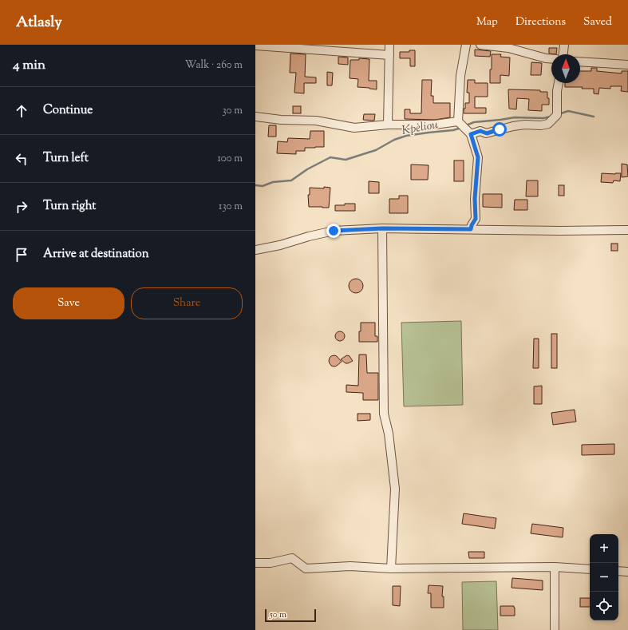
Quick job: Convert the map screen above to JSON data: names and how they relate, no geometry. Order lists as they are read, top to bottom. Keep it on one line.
{"water":["Kpèliou"],"scale_bar":"50 m","north":"top","page":{"header":"Atlasly","nav":["Map","Directions","Saved"],"heading":["4 min","Walk · 260 m"],"list":[["Continue","30 m"],["Turn left","100 m"],["Turn right","130 m"],"Arrive at destination"],"buttons":["Save","Share"],"map_buttons":["+","−"],"scale":"50 m"}}
